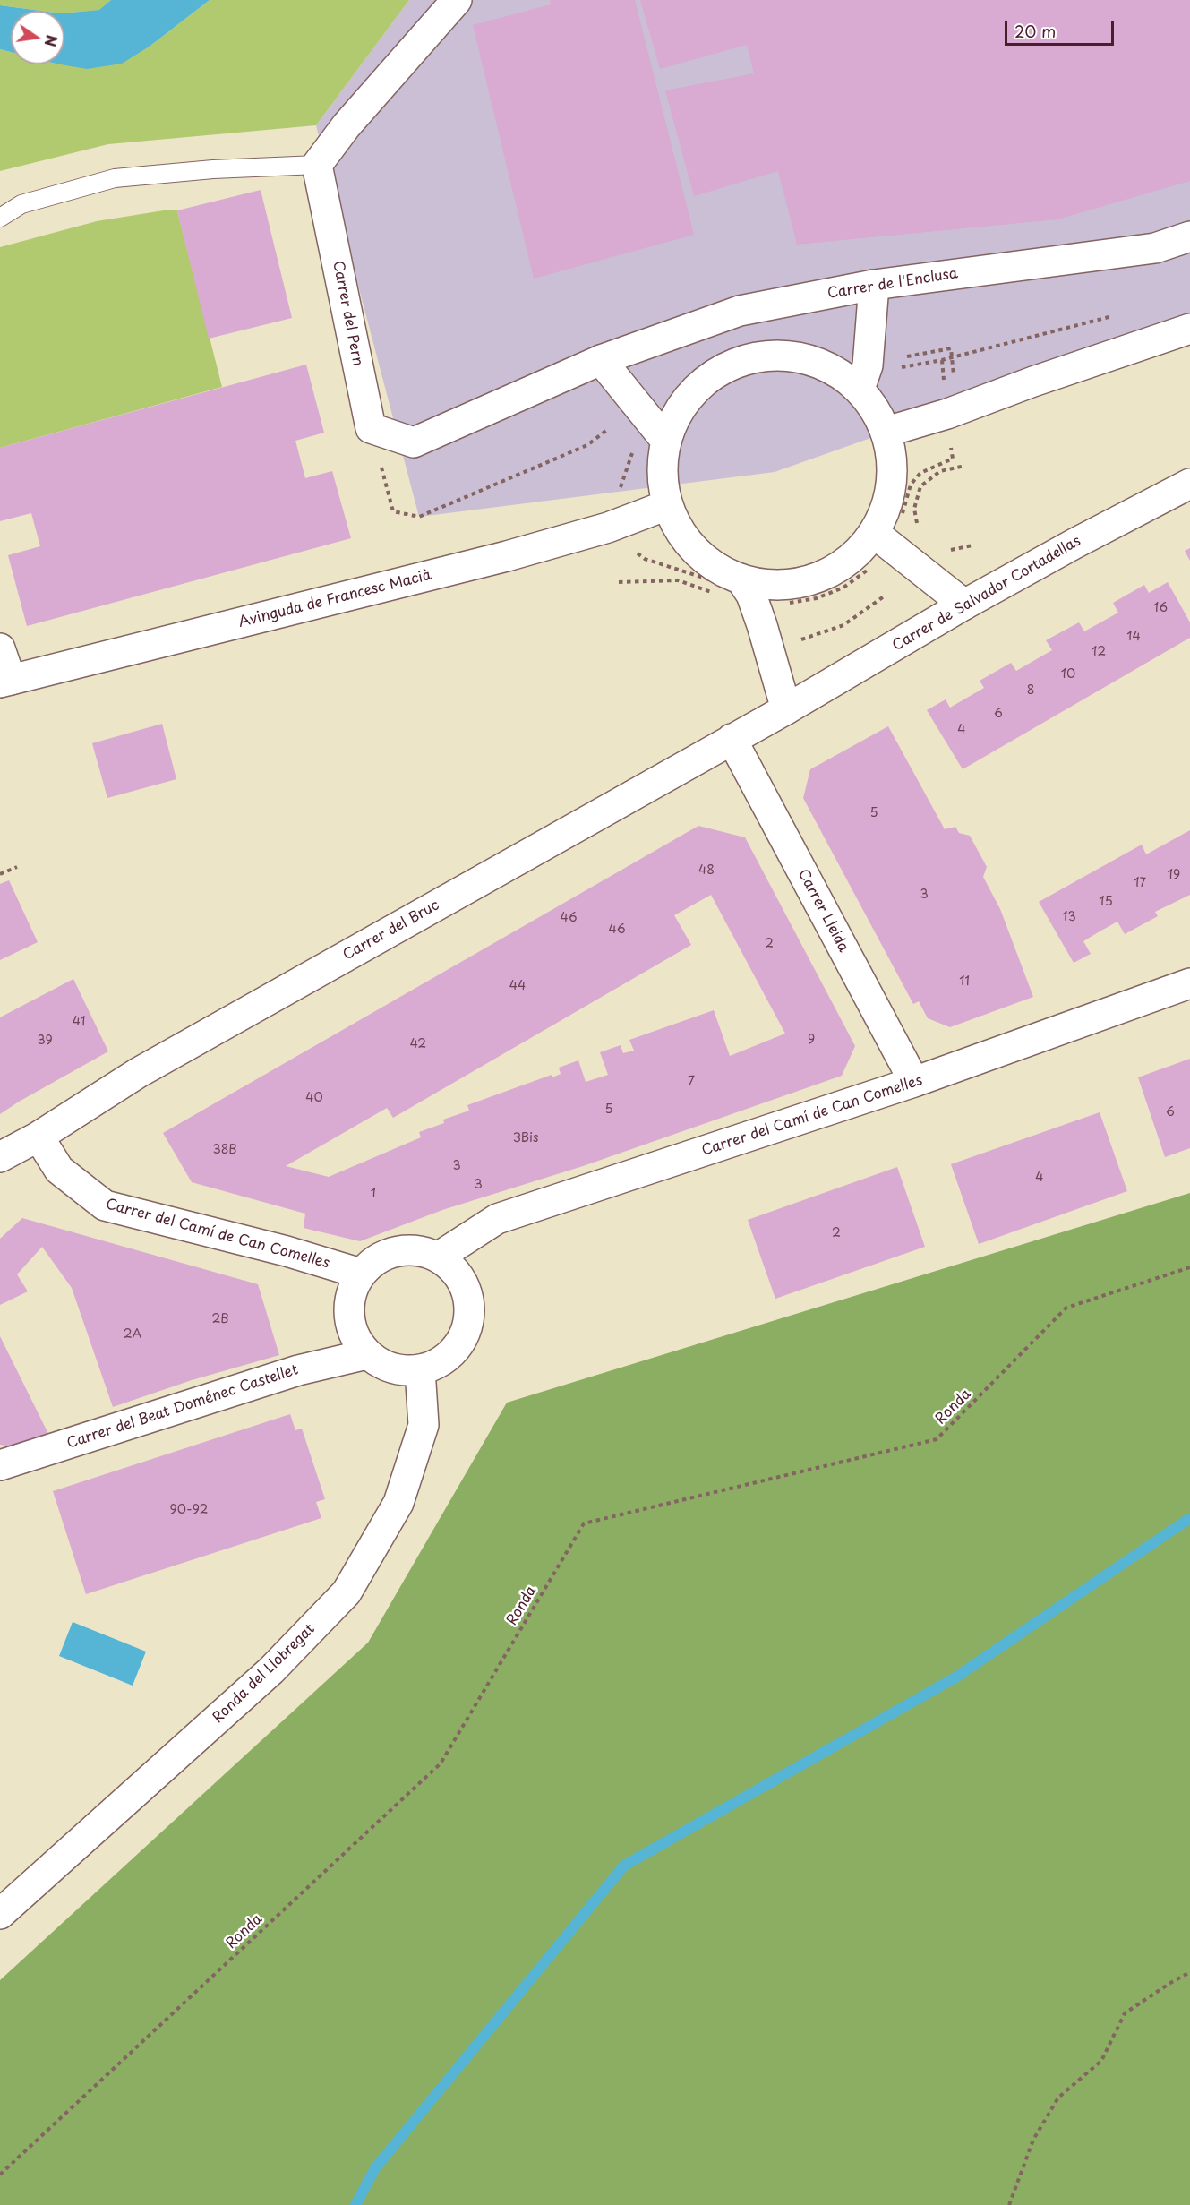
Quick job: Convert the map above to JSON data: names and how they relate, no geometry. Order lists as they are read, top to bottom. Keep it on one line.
{"streets":{"street":["Carrer de l'Enclusa","Carrer del Pern","Carrer de Salvador Cortadellas","Avinguda de Francesc Macià","Carrer Lleida","Carrer del Bruc","Carrer del Camí de Can Comelles","Carrer del Beat Doménec Castellet","Ronda del Llobregat"],"path":["Ronda"]},"crossings":[["Carrer de Salvador Cortadellas","Carrer del Bruc"],["Carrer Lleida","Carrer del Bruc"],["Carrer Lleida","Carrer del Camí de Can Comelles"],["Carrer del Bruc","Carrer del Camí de Can Comelles"],["Carrer del Camí de Can Comelles","Carrer del Beat Doménec Castellet"],["Carrer del Camí de Can Comelles","Ronda del Llobregat"],["Carrer del Beat Doménec Castellet","Ronda del Llobregat"]],"house_numbers":["16","14","12","10","8","6","4","5","48","19","17","3","15","13","46","46","2","11","44","41","9","39","42","7","40","5","6","3Bis","38B","3","4","3","1","2","2B","2A","90-92"],"scale_bar":"20 m","north":"right"}
